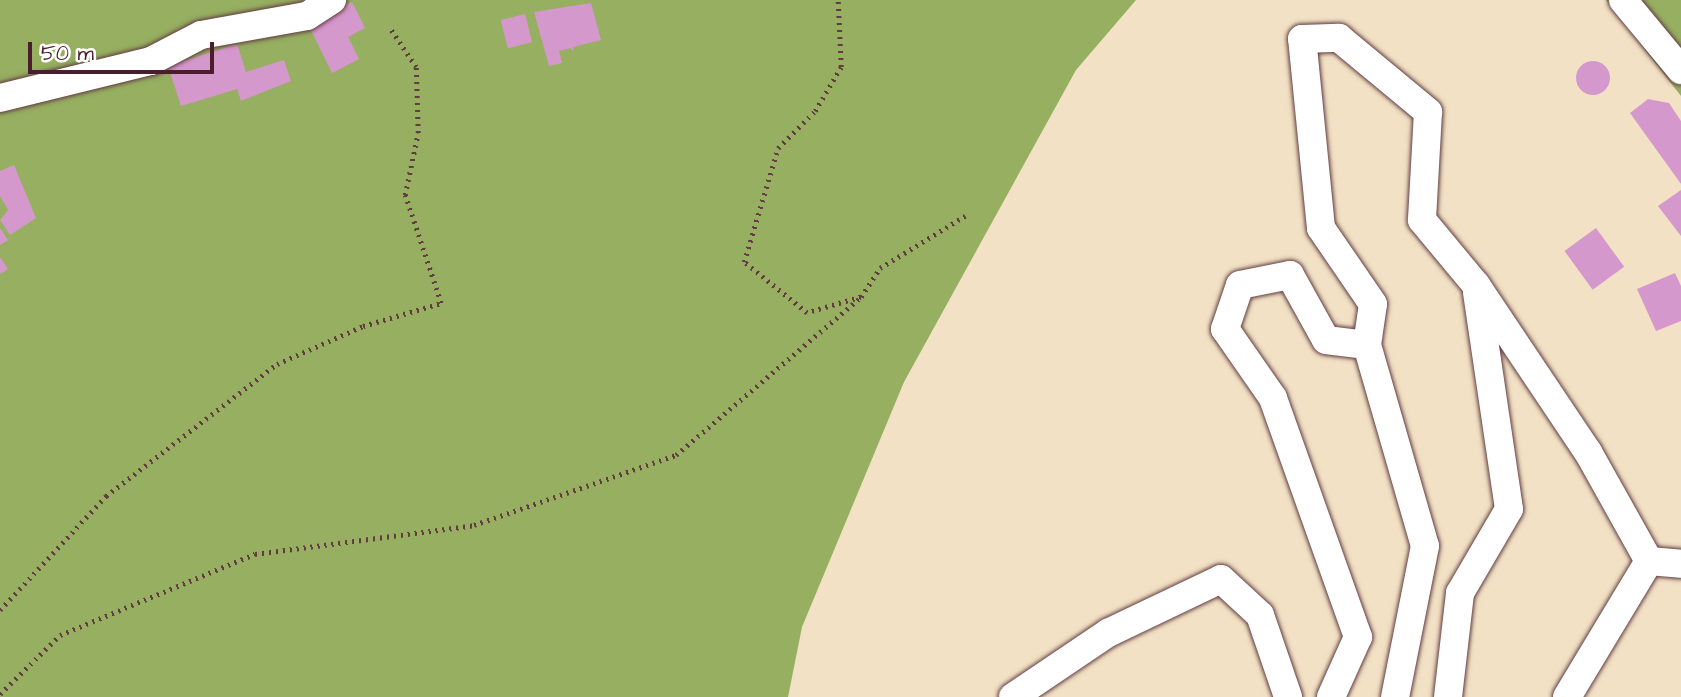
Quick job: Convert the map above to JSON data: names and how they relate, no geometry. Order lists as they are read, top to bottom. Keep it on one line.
{"scale_bar":"50 m"}
